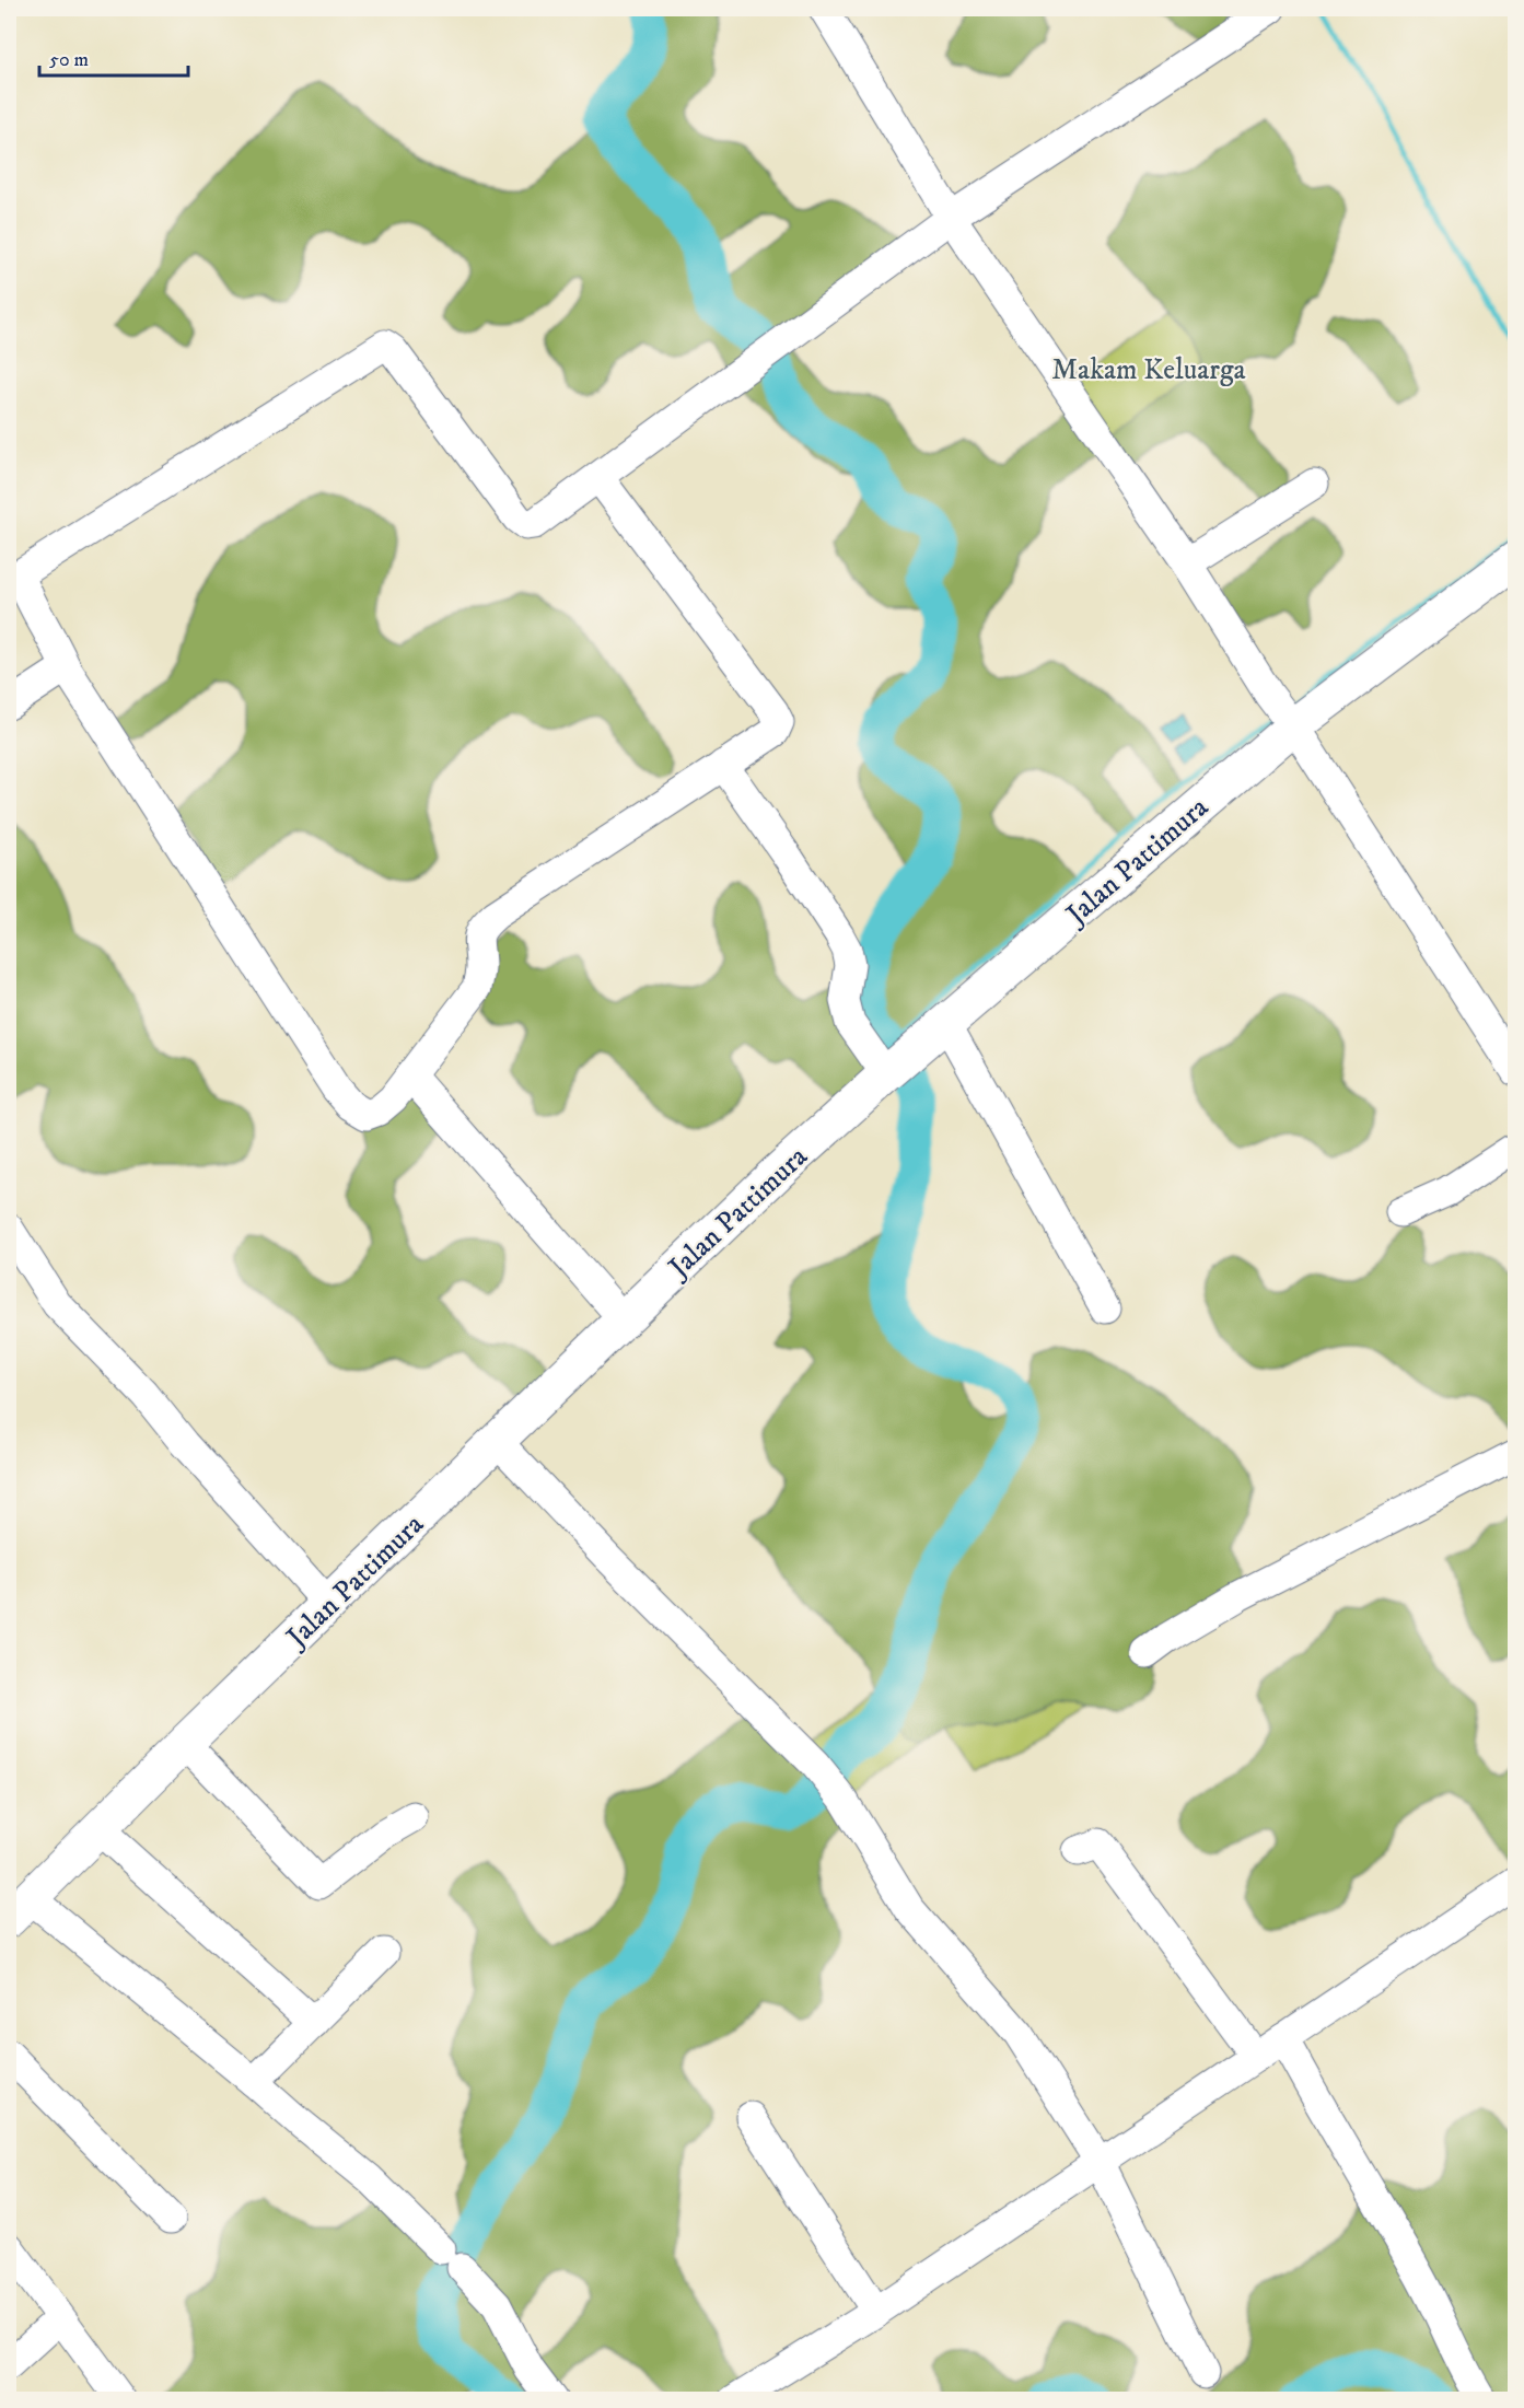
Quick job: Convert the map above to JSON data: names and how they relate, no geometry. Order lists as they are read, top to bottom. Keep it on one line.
{"streets":{"main road":["Jalan Pattimura"]},"parks":["Makam Keluarga"],"scale_bar":"50 m"}
